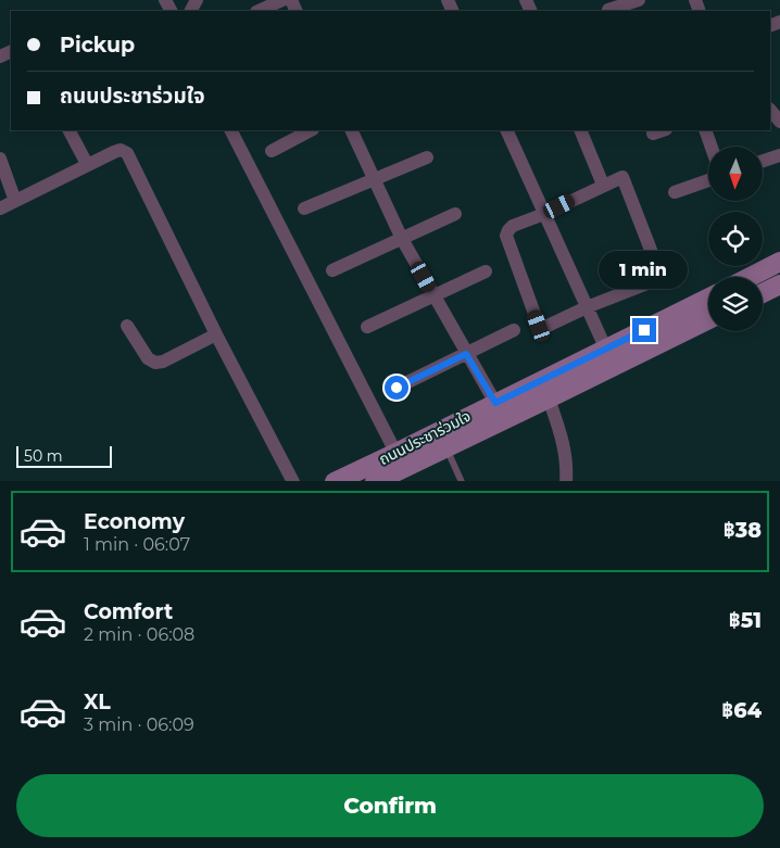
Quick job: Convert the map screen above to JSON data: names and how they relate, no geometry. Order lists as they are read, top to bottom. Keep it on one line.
{"streets":{"main road":["ถนนประชาร่วมใจ"]},"scale_bar":"50 m","north":"bottom","page":{"banner":["Pickup","ถนนประชาร่วมใจ"],"bubble":"1 min","scale":"50 m","list":[{"name":"Economy","note":"1 min · 06:07","value":"฿38"},{"name":"Comfort","note":"2 min · 06:08","value":"฿51"},{"name":"XL","note":"3 min · 06:09","value":"฿64"}],"buttons":"Confirm"}}
